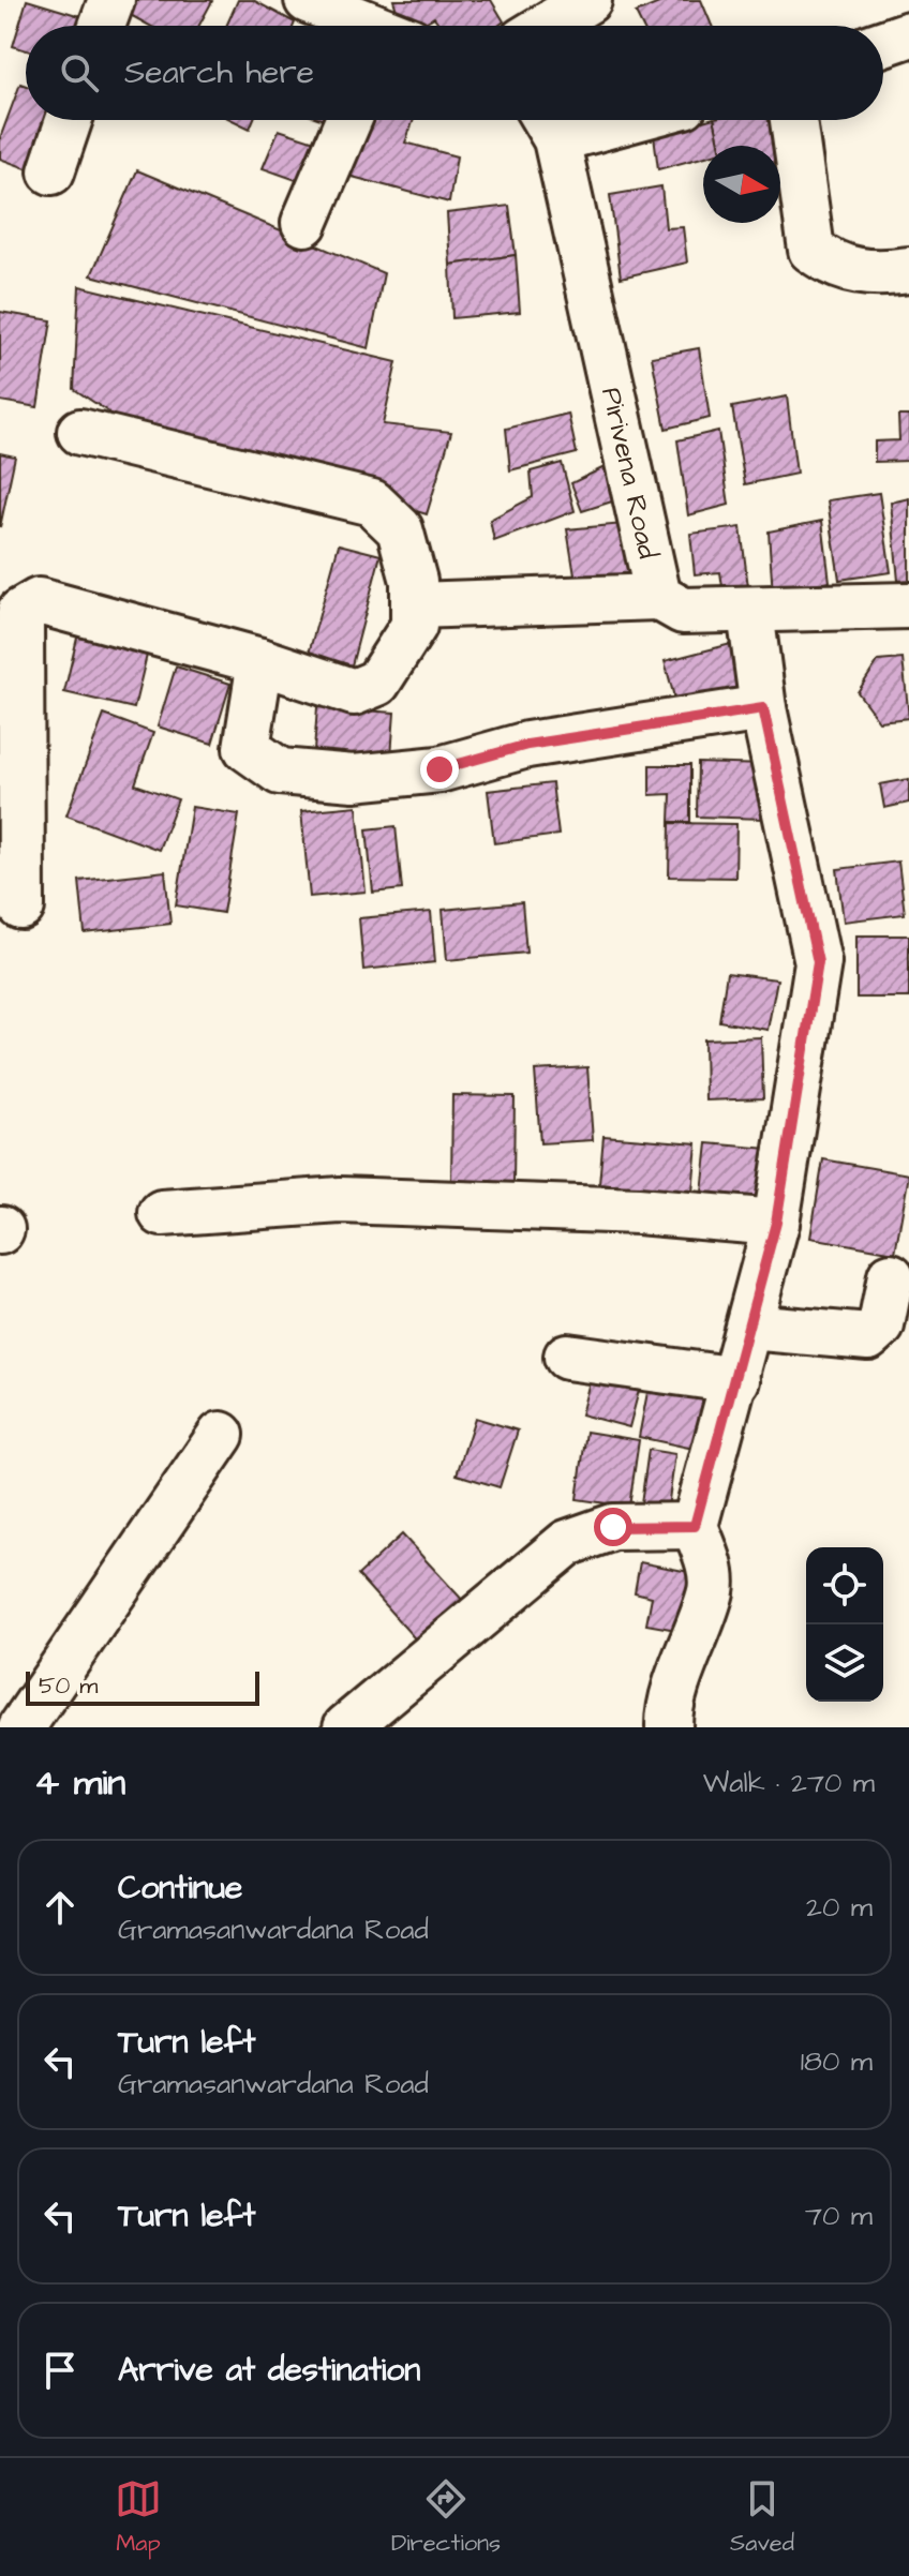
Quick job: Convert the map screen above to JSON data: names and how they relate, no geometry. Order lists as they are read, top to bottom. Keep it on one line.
{"streets":{"street":["Pirivena Road"]},"scale_bar":"50 m","north":"right","page":{"search":"Search here","scale":"50 m","heading":["4 min","Walk · 270 m"],"list":[["Continue","Gramasanwardana Road","20 m"],["Turn left","Gramasanwardana Road","180 m"],["Turn left","70 m"],"Arrive at destination"],"nav":["Map","Directions","Saved"]}}
